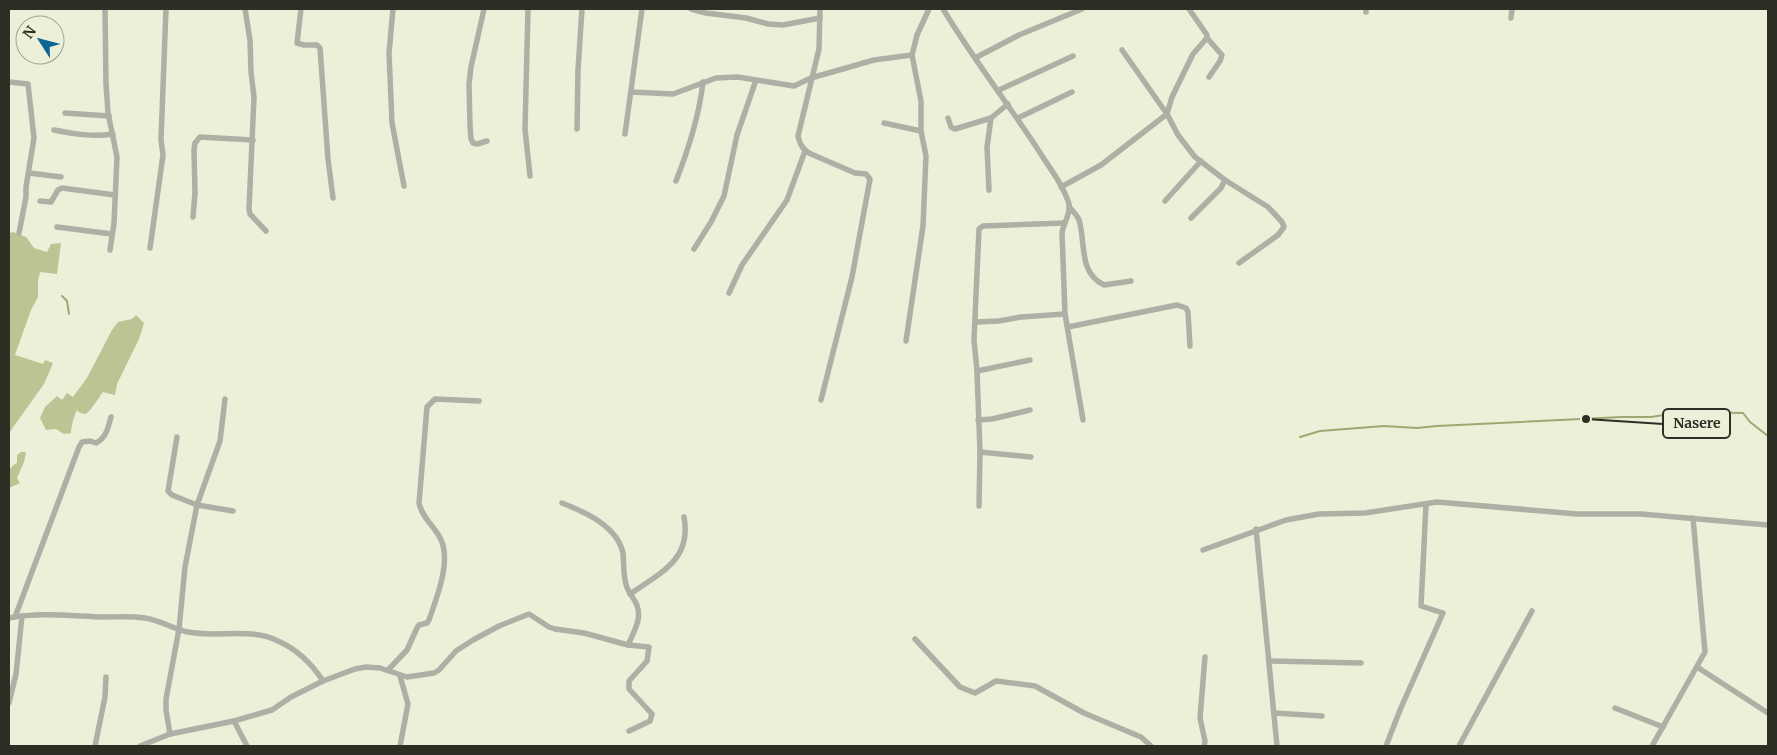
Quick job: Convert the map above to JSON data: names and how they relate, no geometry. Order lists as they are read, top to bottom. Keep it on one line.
{"places":["Nasere"],"north":"top left"}
